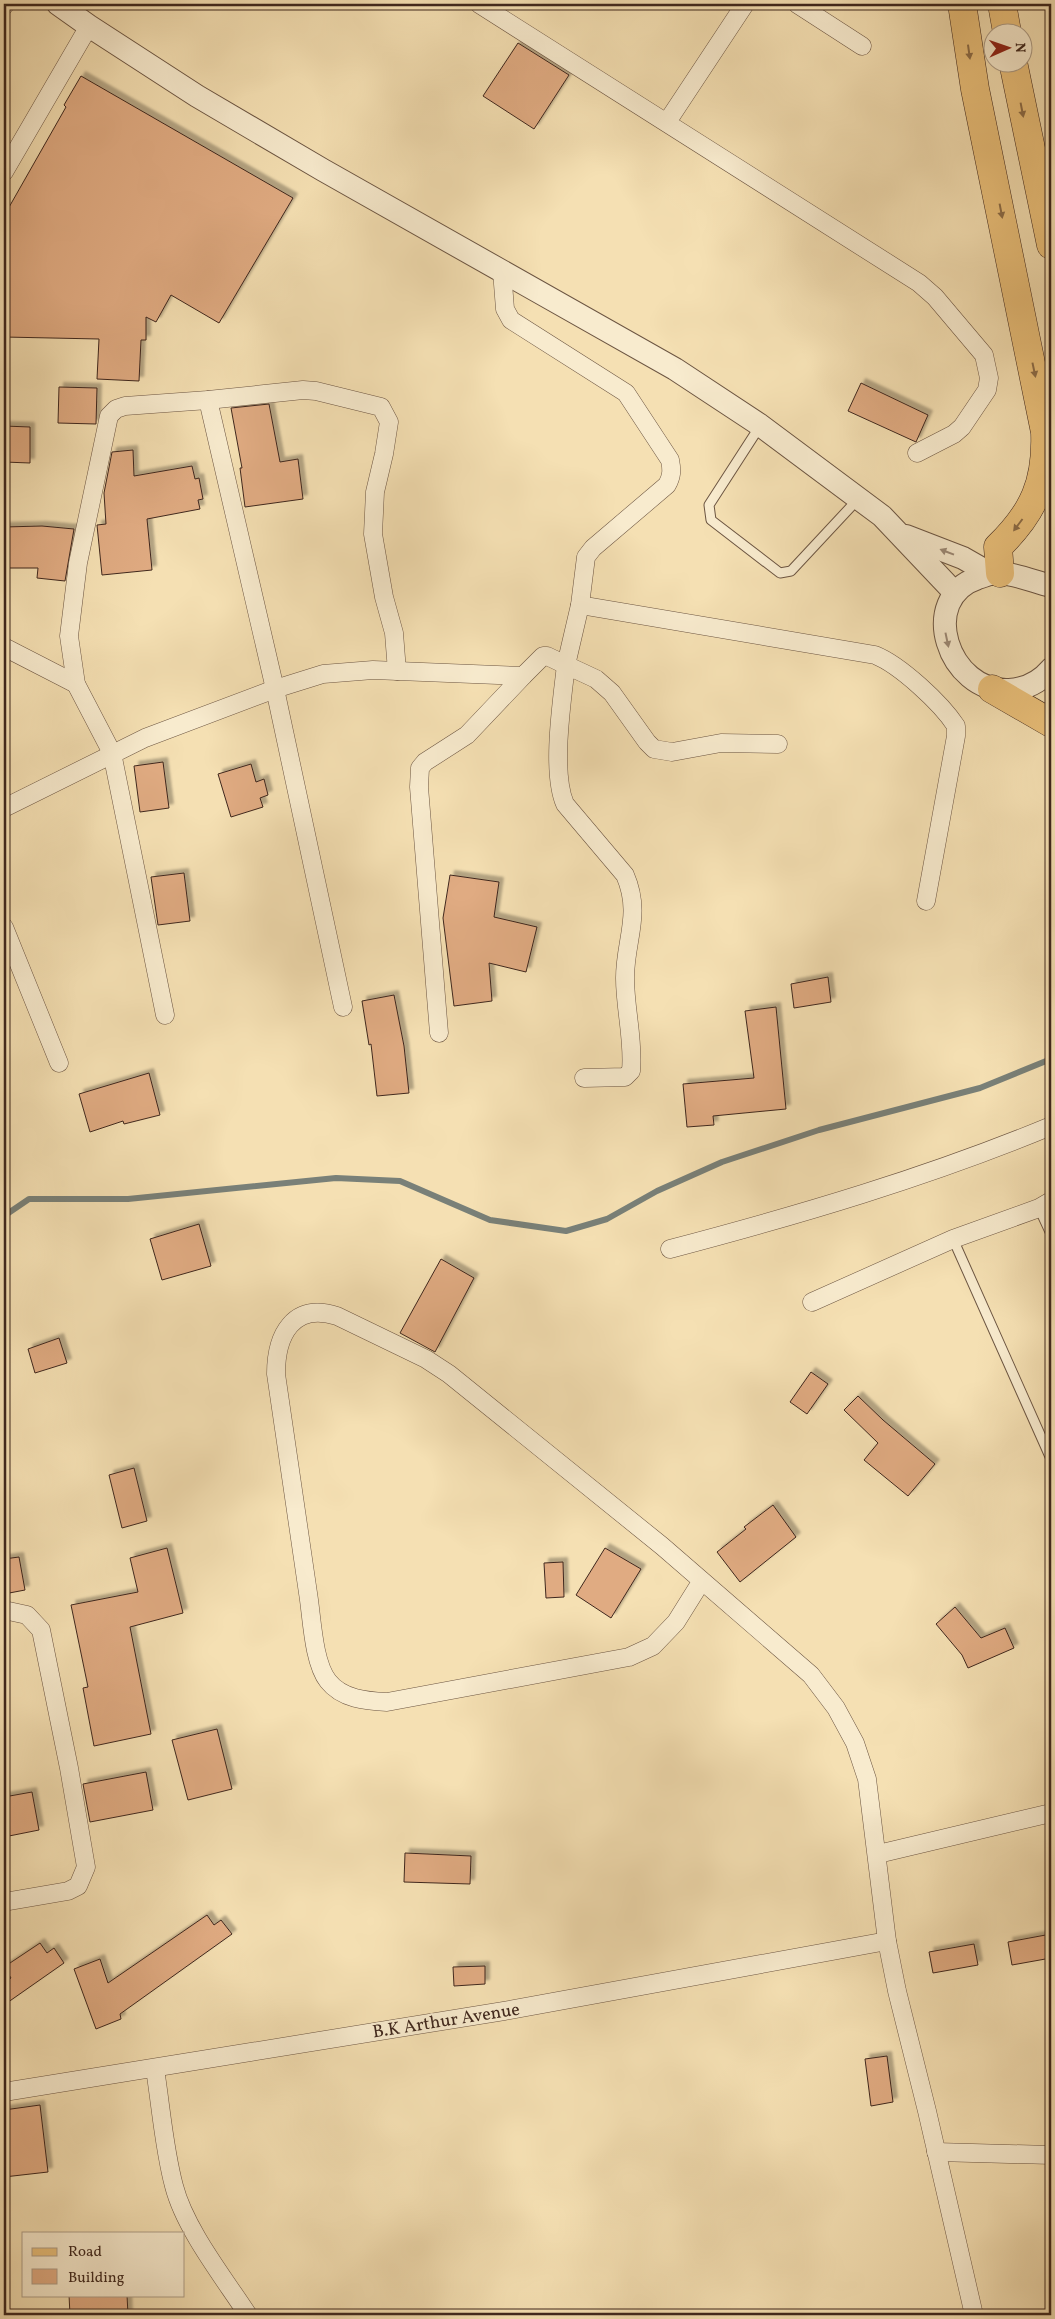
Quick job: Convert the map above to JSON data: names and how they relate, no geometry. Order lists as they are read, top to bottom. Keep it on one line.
{"streets":{"street":["B.K Arthur Avenue"]},"legend":["Road","Building"],"north":"right"}
